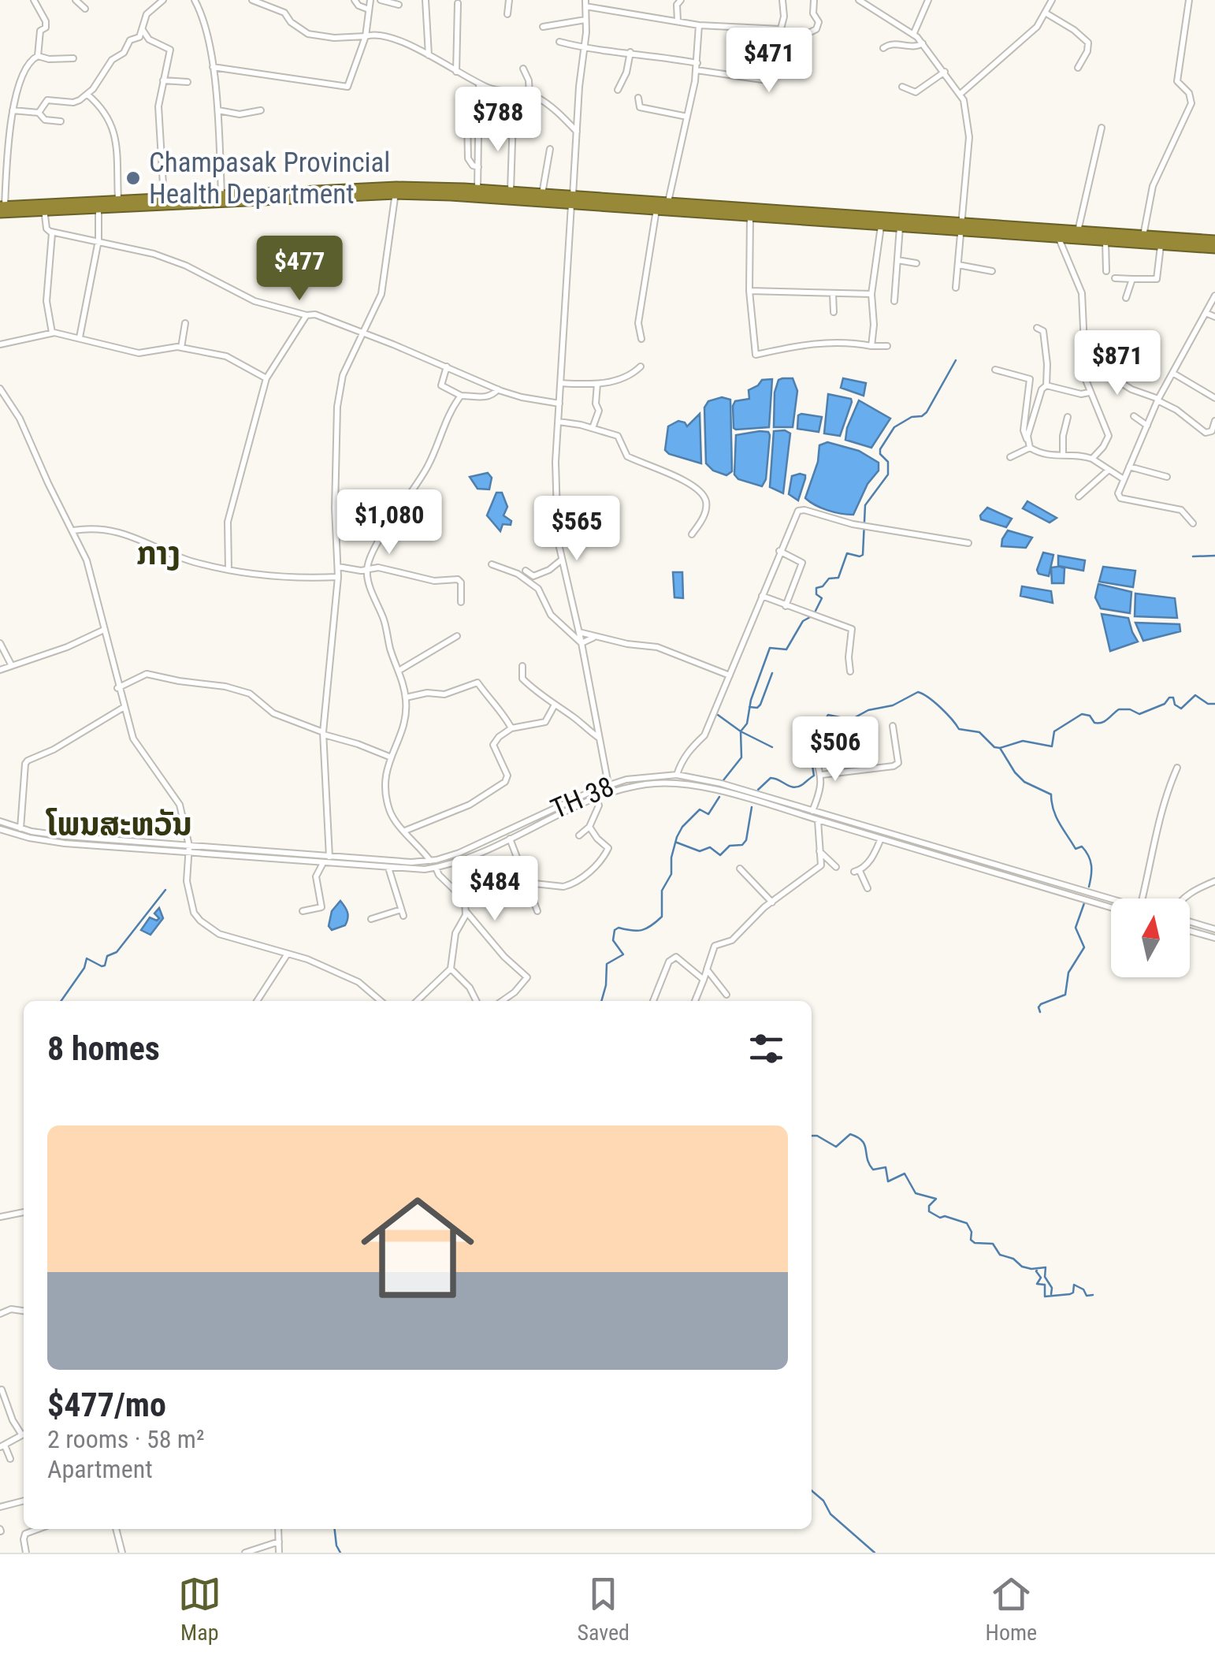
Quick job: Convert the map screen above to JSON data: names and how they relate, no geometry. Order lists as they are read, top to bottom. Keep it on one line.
{"streets":{"street":["TH 38"]},"districts":["ກາງ","ໂພນສະຫວັນ"],"places":["Champasak Provincial Health Department"],"north":"top","page":{"price":["$471","$788","$477","$871","$1,080","$565","$506","$484"],"heading":"8 homes","list":[{"name":"$477/mo","note":"2 rooms · 58 m² · Apartment"}],"tabs":["Map","Saved","Home"]}}
